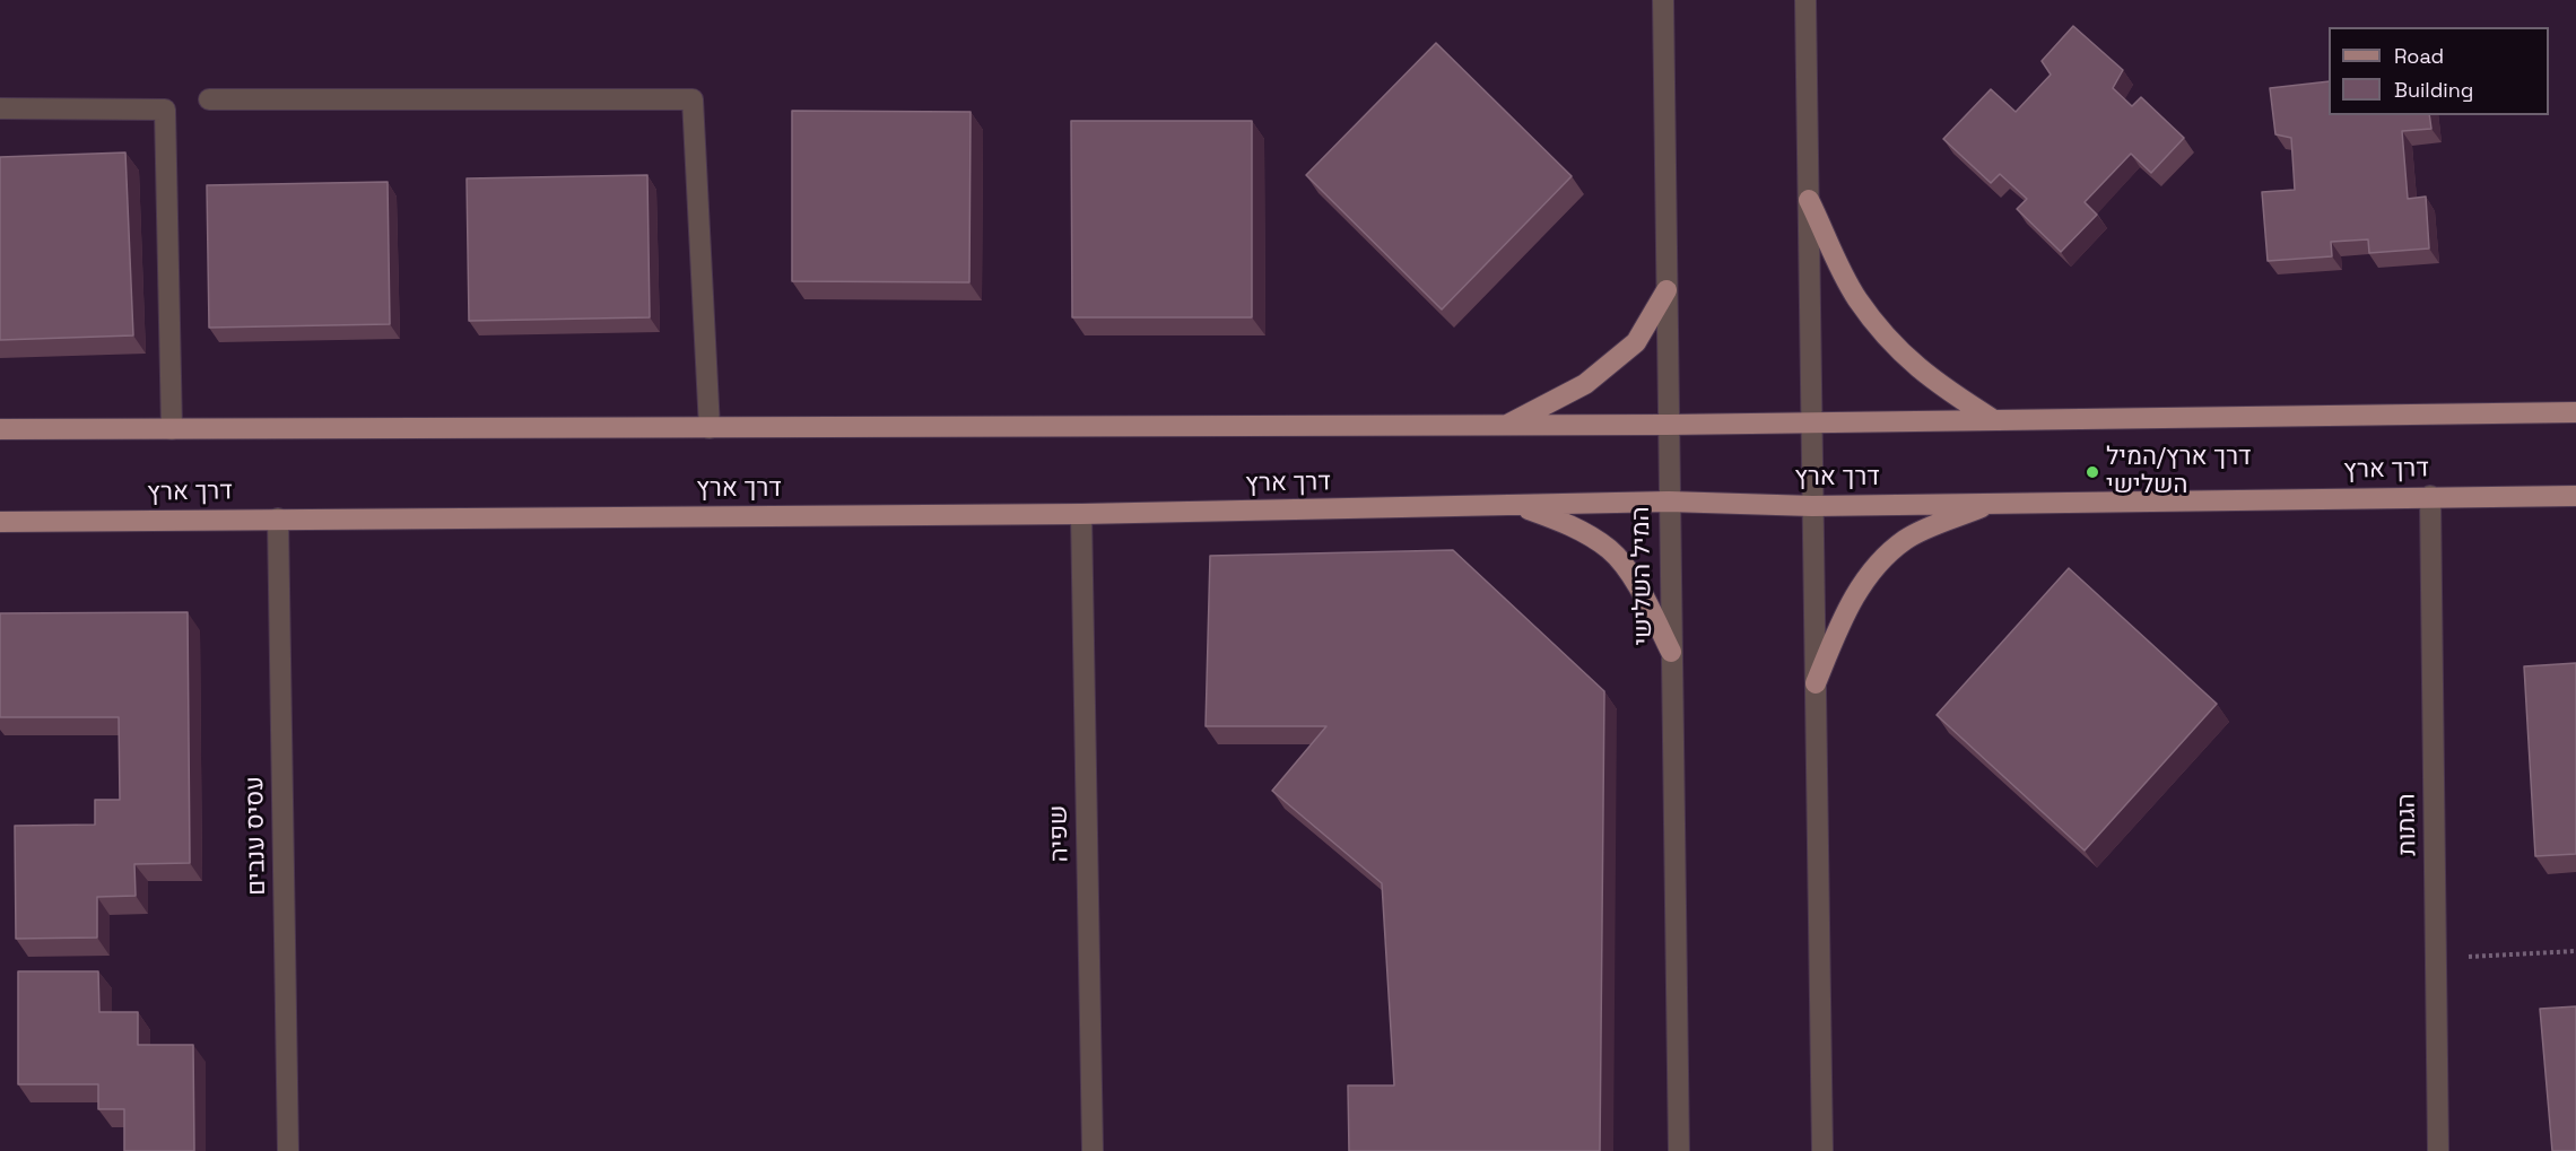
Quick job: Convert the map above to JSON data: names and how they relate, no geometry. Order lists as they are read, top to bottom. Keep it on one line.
{"streets":{"main road":["דרך ארץ"],"street":["המיל השלישי","הגתות","שפיה","עסיס ענבים"]},"crossings":[["דרך ארץ","המיל השלישי"],["דרך ארץ","הגתות"],["דרך ארץ","שפיה"],["דרך ארץ","עסיס ענבים"]],"places":["דרך ארץ/המיל השלישי"],"legend":["Road","Building"]}
